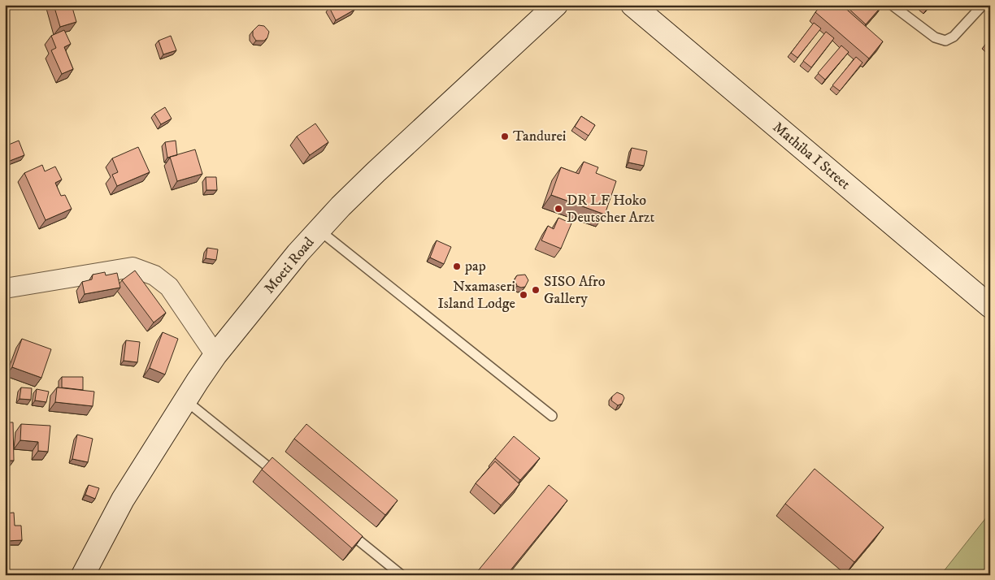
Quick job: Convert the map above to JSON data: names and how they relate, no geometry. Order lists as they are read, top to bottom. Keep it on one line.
{"streets":{"street":["Mathiba I Street","Moeti Road"]},"places":["Tandurei","DR LF Hoko Deutscher Arzt","pap","SISO Afro Gallery","Nxamaseri Island Lodge"]}
